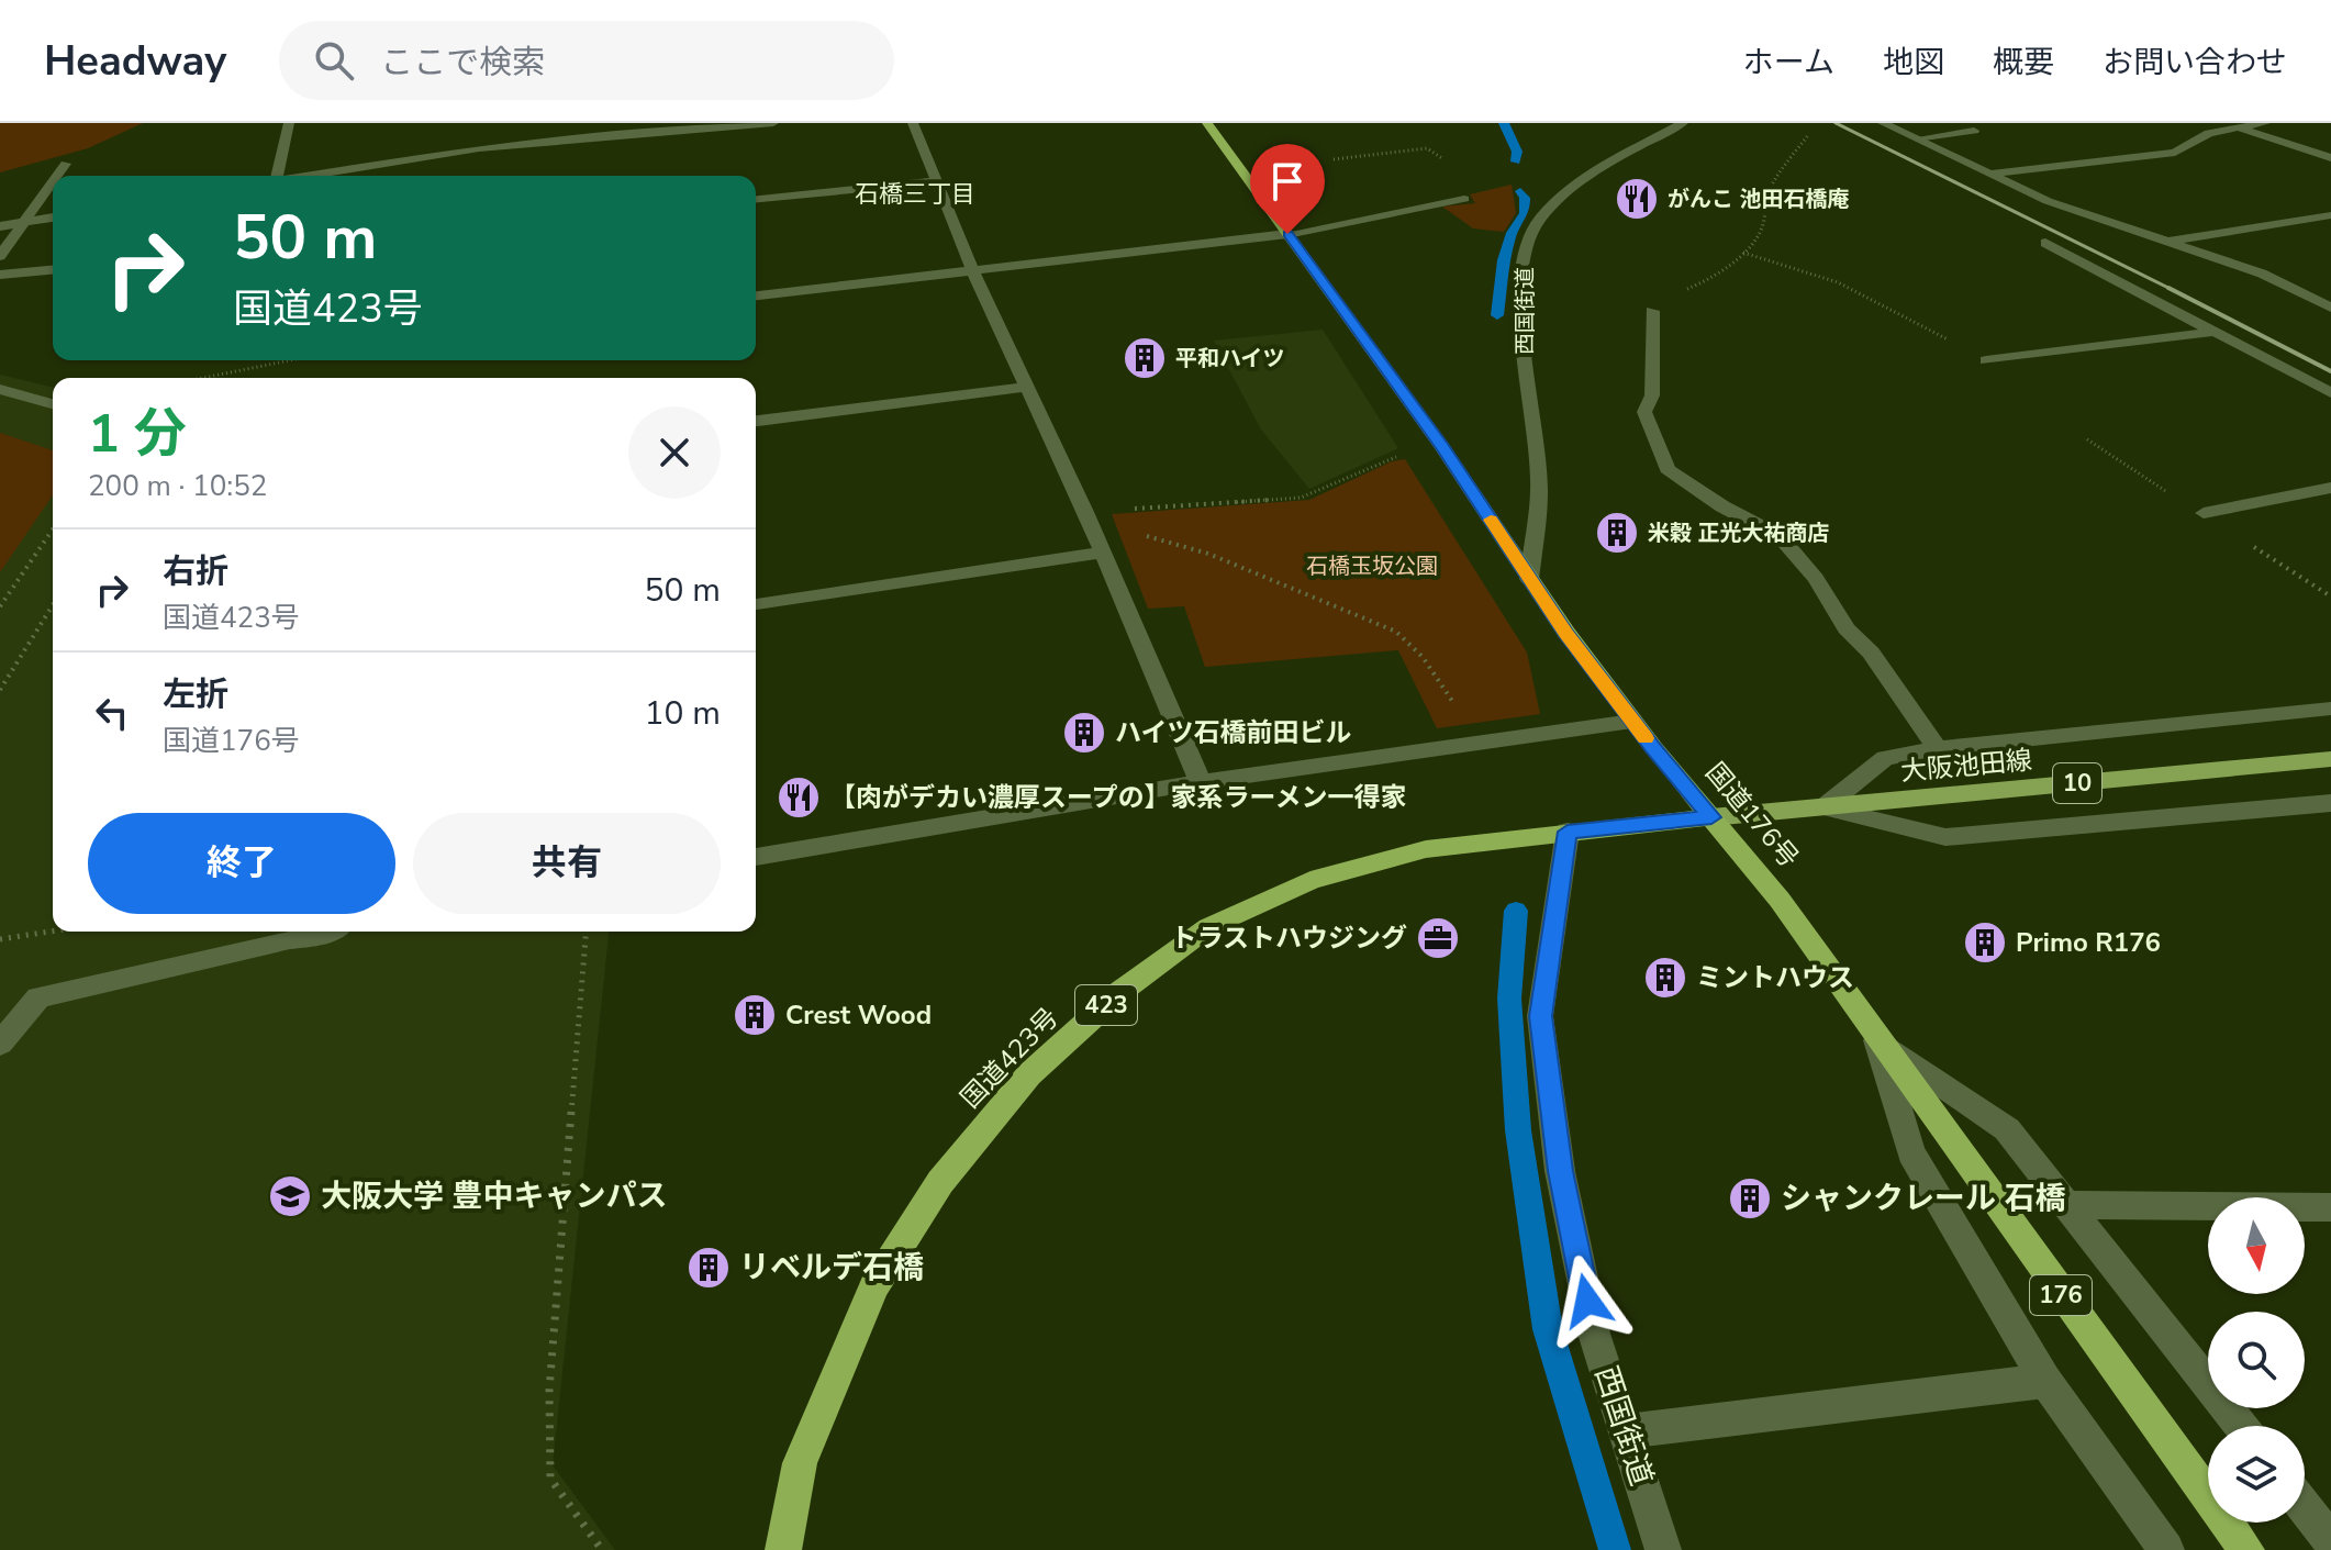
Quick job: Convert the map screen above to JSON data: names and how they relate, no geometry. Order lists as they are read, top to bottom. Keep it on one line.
{"streets":{"highway":["国道176号","423","国道423号","176"],"main road":["大阪池田線","10"],"street":["西国街道"]},"crossings":[["西国街道","国道176号"],["西国街道","国道423号"],["大阪池田線","国道176号"],["大阪池田線","国道423号"],["国道176号","国道423号"]],"districts":["石橋三丁目"],"parks":["石橋玉坂公園"],"places":{"restaurant":["がんこ 池田石橋庵","【肉がデカい濃厚スープの】家系ラーメン一得家"],"building":["平和ハイツ","米穀 正光大祐商店","ハイツ石橋前田ビル","Primo R176","ミントハウス","Crest Wood","シャンクレール 石橋","リベルデ石橋"],"office":["トラストハウジング"],"school or university":["大阪大学 豊中キャンパス"]},"north":"bottom","page":{"header":"Headway","search":"ここで検索","nav":["ホーム","地図","概要","お問い合わせ"],"turn":["50 m","国道423号"],"heading":["1 分","200 m · 10:52"],"list":[{"name":"右折","note":"国道423号","value":"50 m"},{"name":"左折","note":"国道176号","value":"10 m"}],"buttons":["終了","共有"]}}
